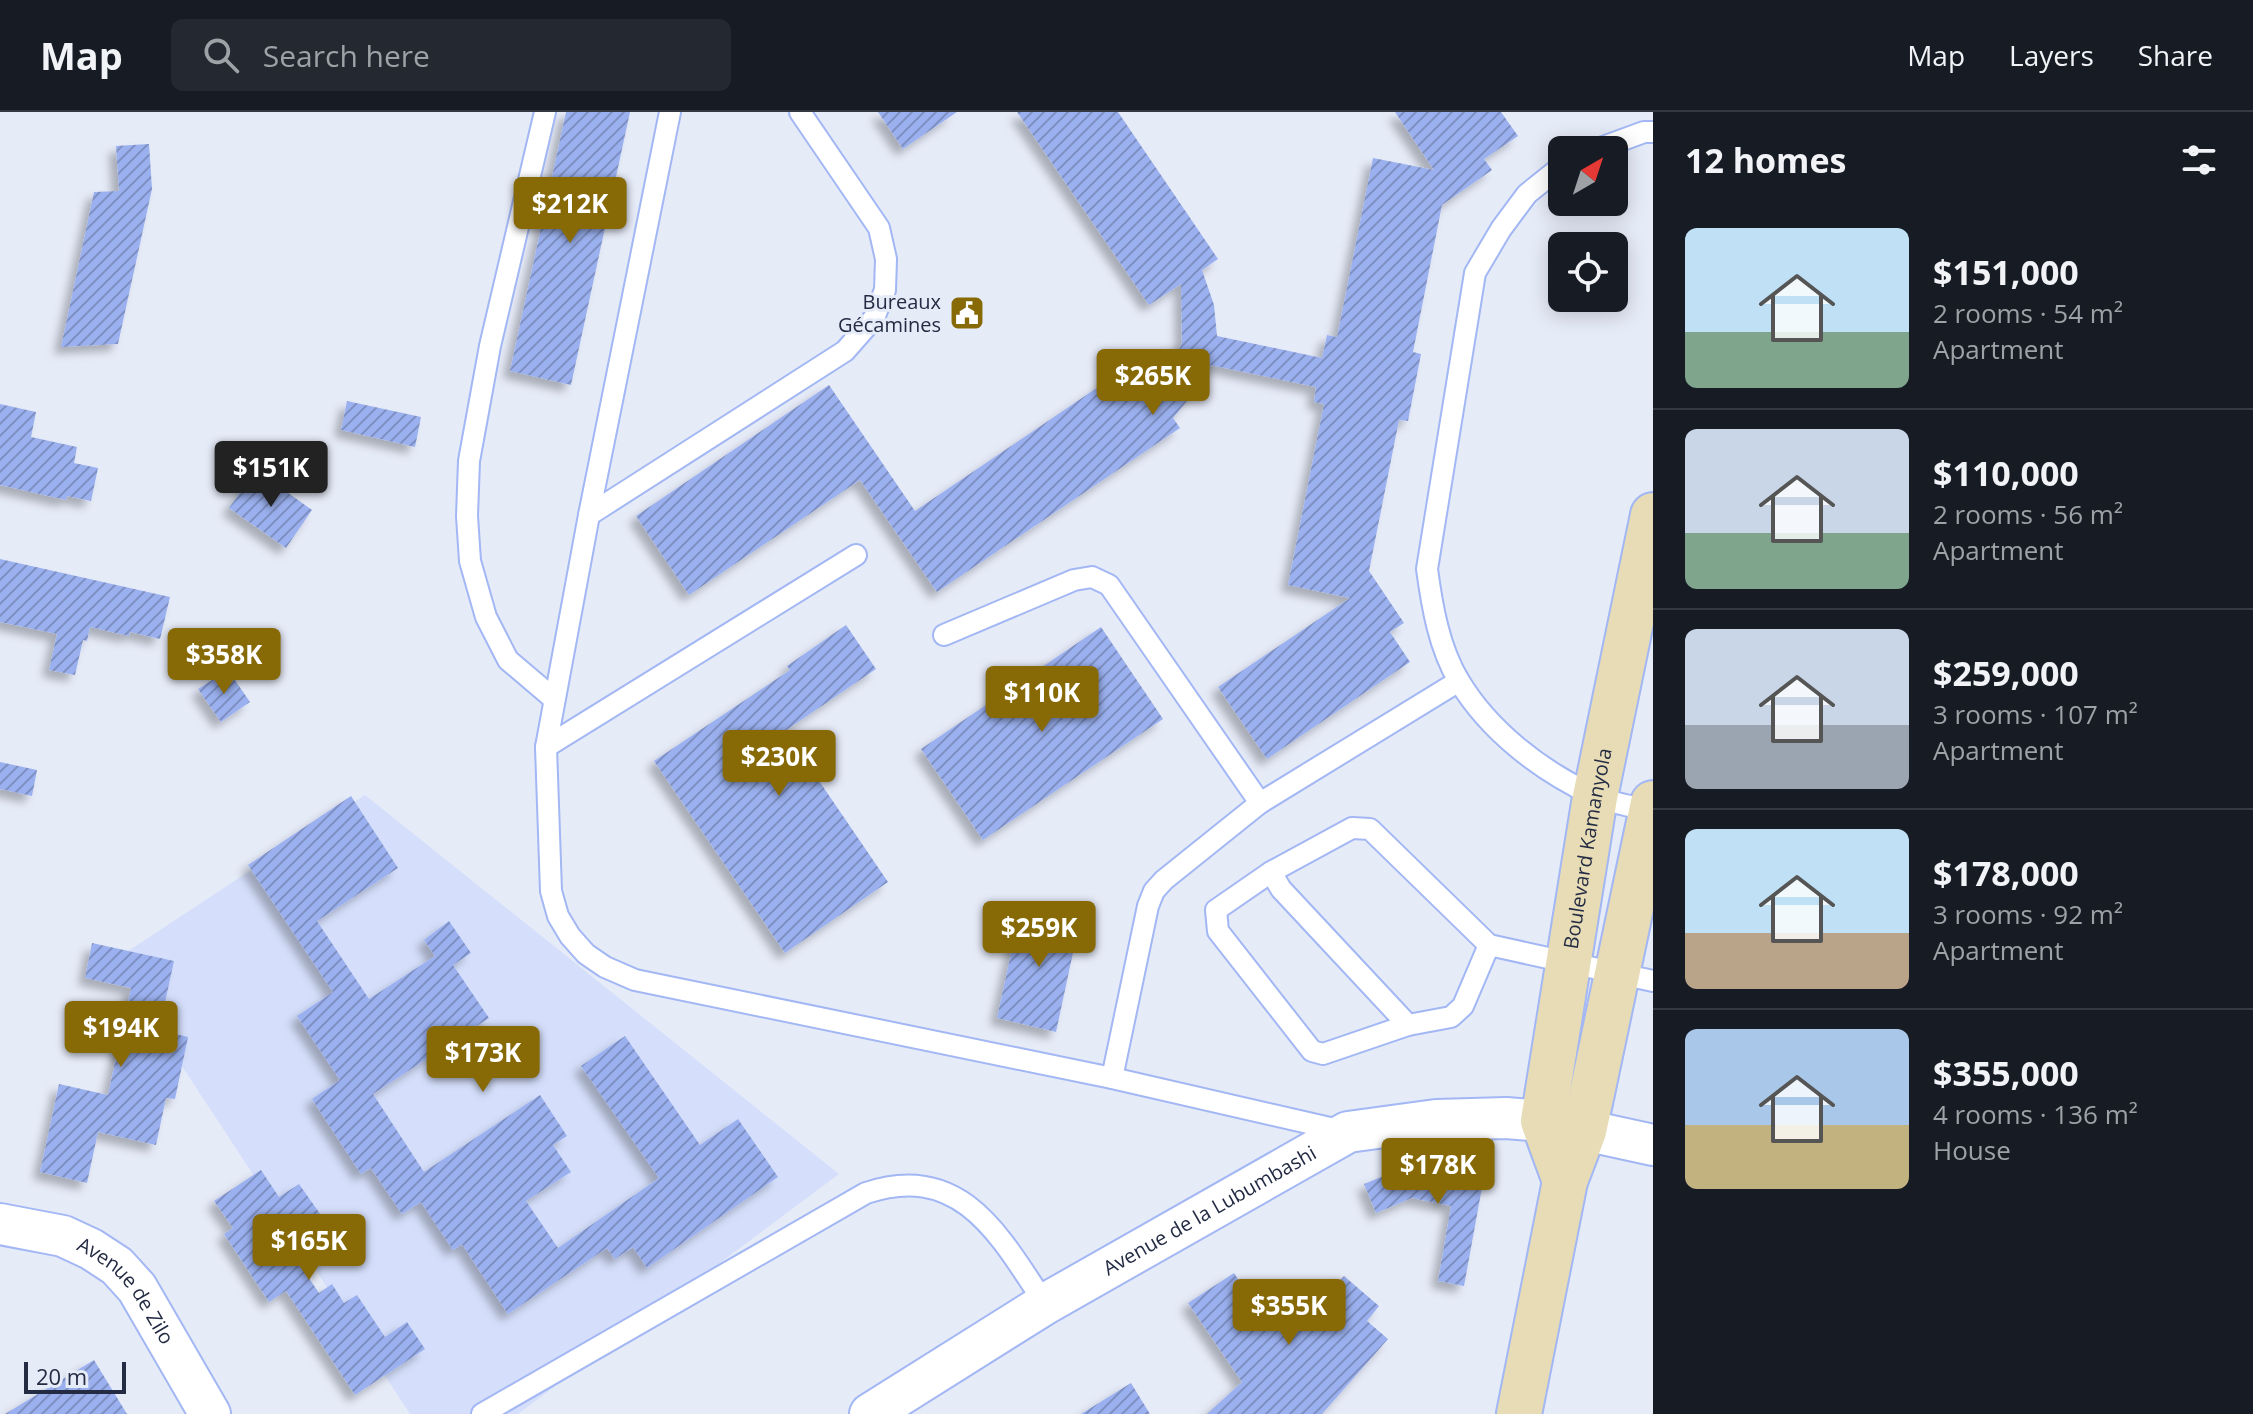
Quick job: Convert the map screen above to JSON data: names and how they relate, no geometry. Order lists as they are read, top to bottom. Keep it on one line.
{"streets":{"main road":["Boulevard Kamanyola"],"street":["Avenue de la Lubumbashi","Avenue de Zilo"]},"crossings":[["Boulevard Kamanyola","Avenue de la Lubumbashi"]],"places":{"public building":["Bureaux Gécamines"]},"scale_bar":"20 m","north":"top right","page":{"header":"Map","search":"Search here","nav":["Map","Layers","Share"],"heading":"12 homes","price":["$212K","$265K","$151K","$358K","$110K","$230K","$259K","$194K","$173K","$178K","$165K","$355K"],"list":[{"name":"$151,000","note":"2 rooms · 54 m² · Apartment"},{"name":"$110,000","note":"2 rooms · 56 m² · Apartment"},{"name":"$259,000","note":"3 rooms · 107 m² · Apartment"},{"name":"$178,000","note":"3 rooms · 92 m² · Apartment"},{"name":"$355,000","note":"4 rooms · 136 m² · House"}],"scale":"20 m"}}
